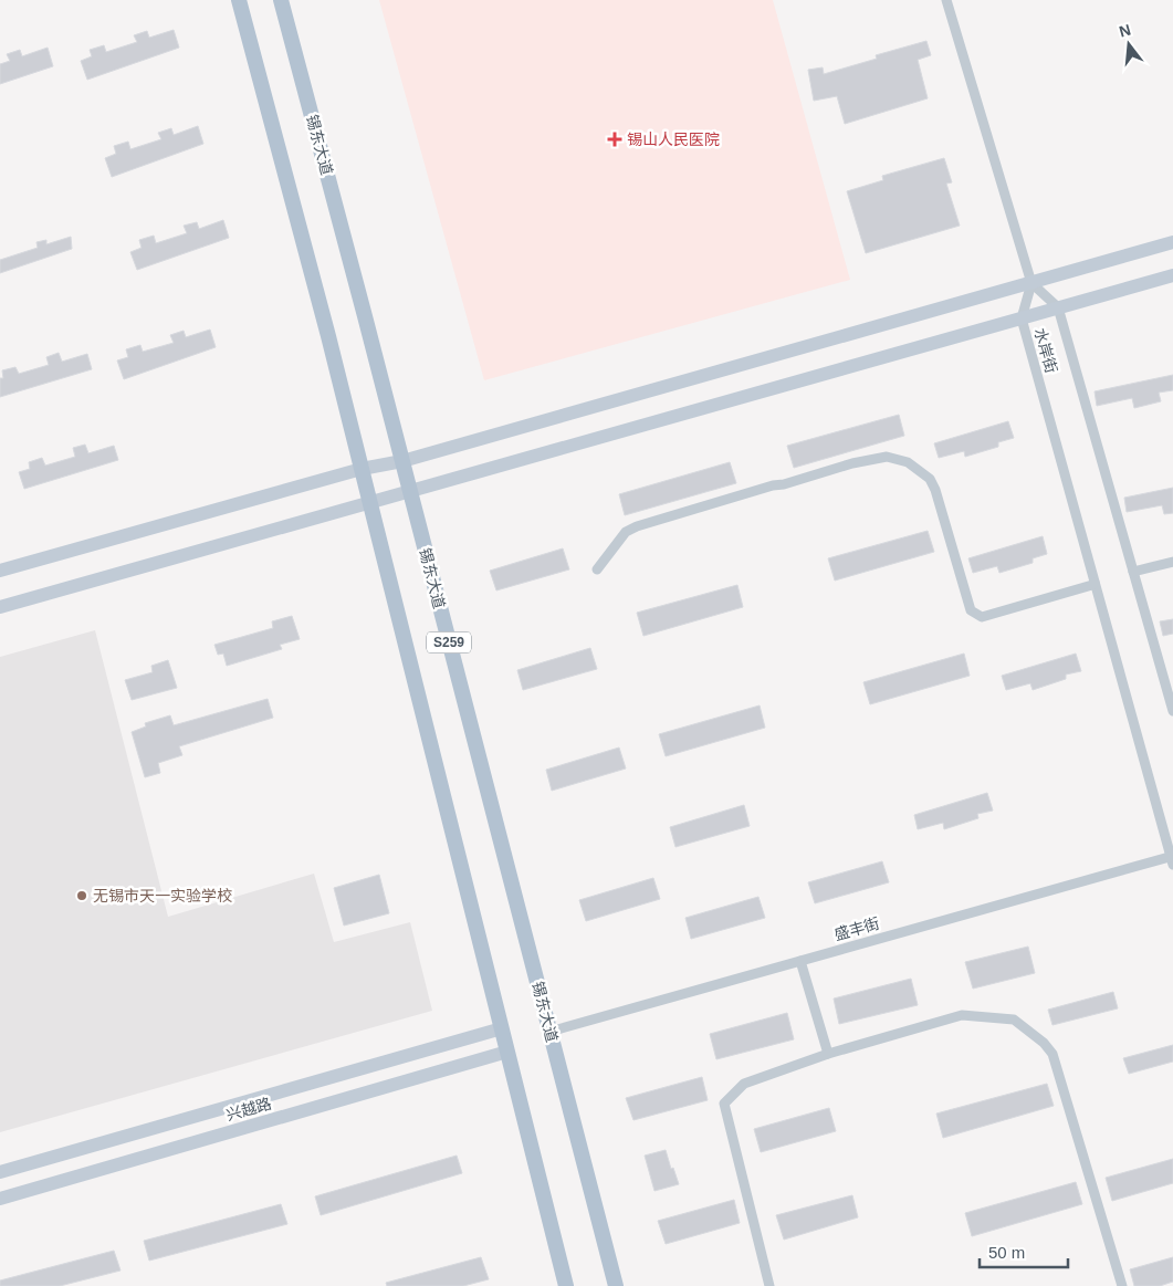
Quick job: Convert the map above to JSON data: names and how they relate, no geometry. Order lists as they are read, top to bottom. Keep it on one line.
{"streets":{"main road":["锡东大道","S259","兴越路"],"street":["水岸街","盛丰街"]},"crossings":[["锡东大道","盛丰街"],["水岸街","盛丰街"],["S259","兴越路"]],"places":{"health":["锡山人民医院"],"other":["无锡市天一实验学校"]},"scale_bar":"50 m","north":"top"}
